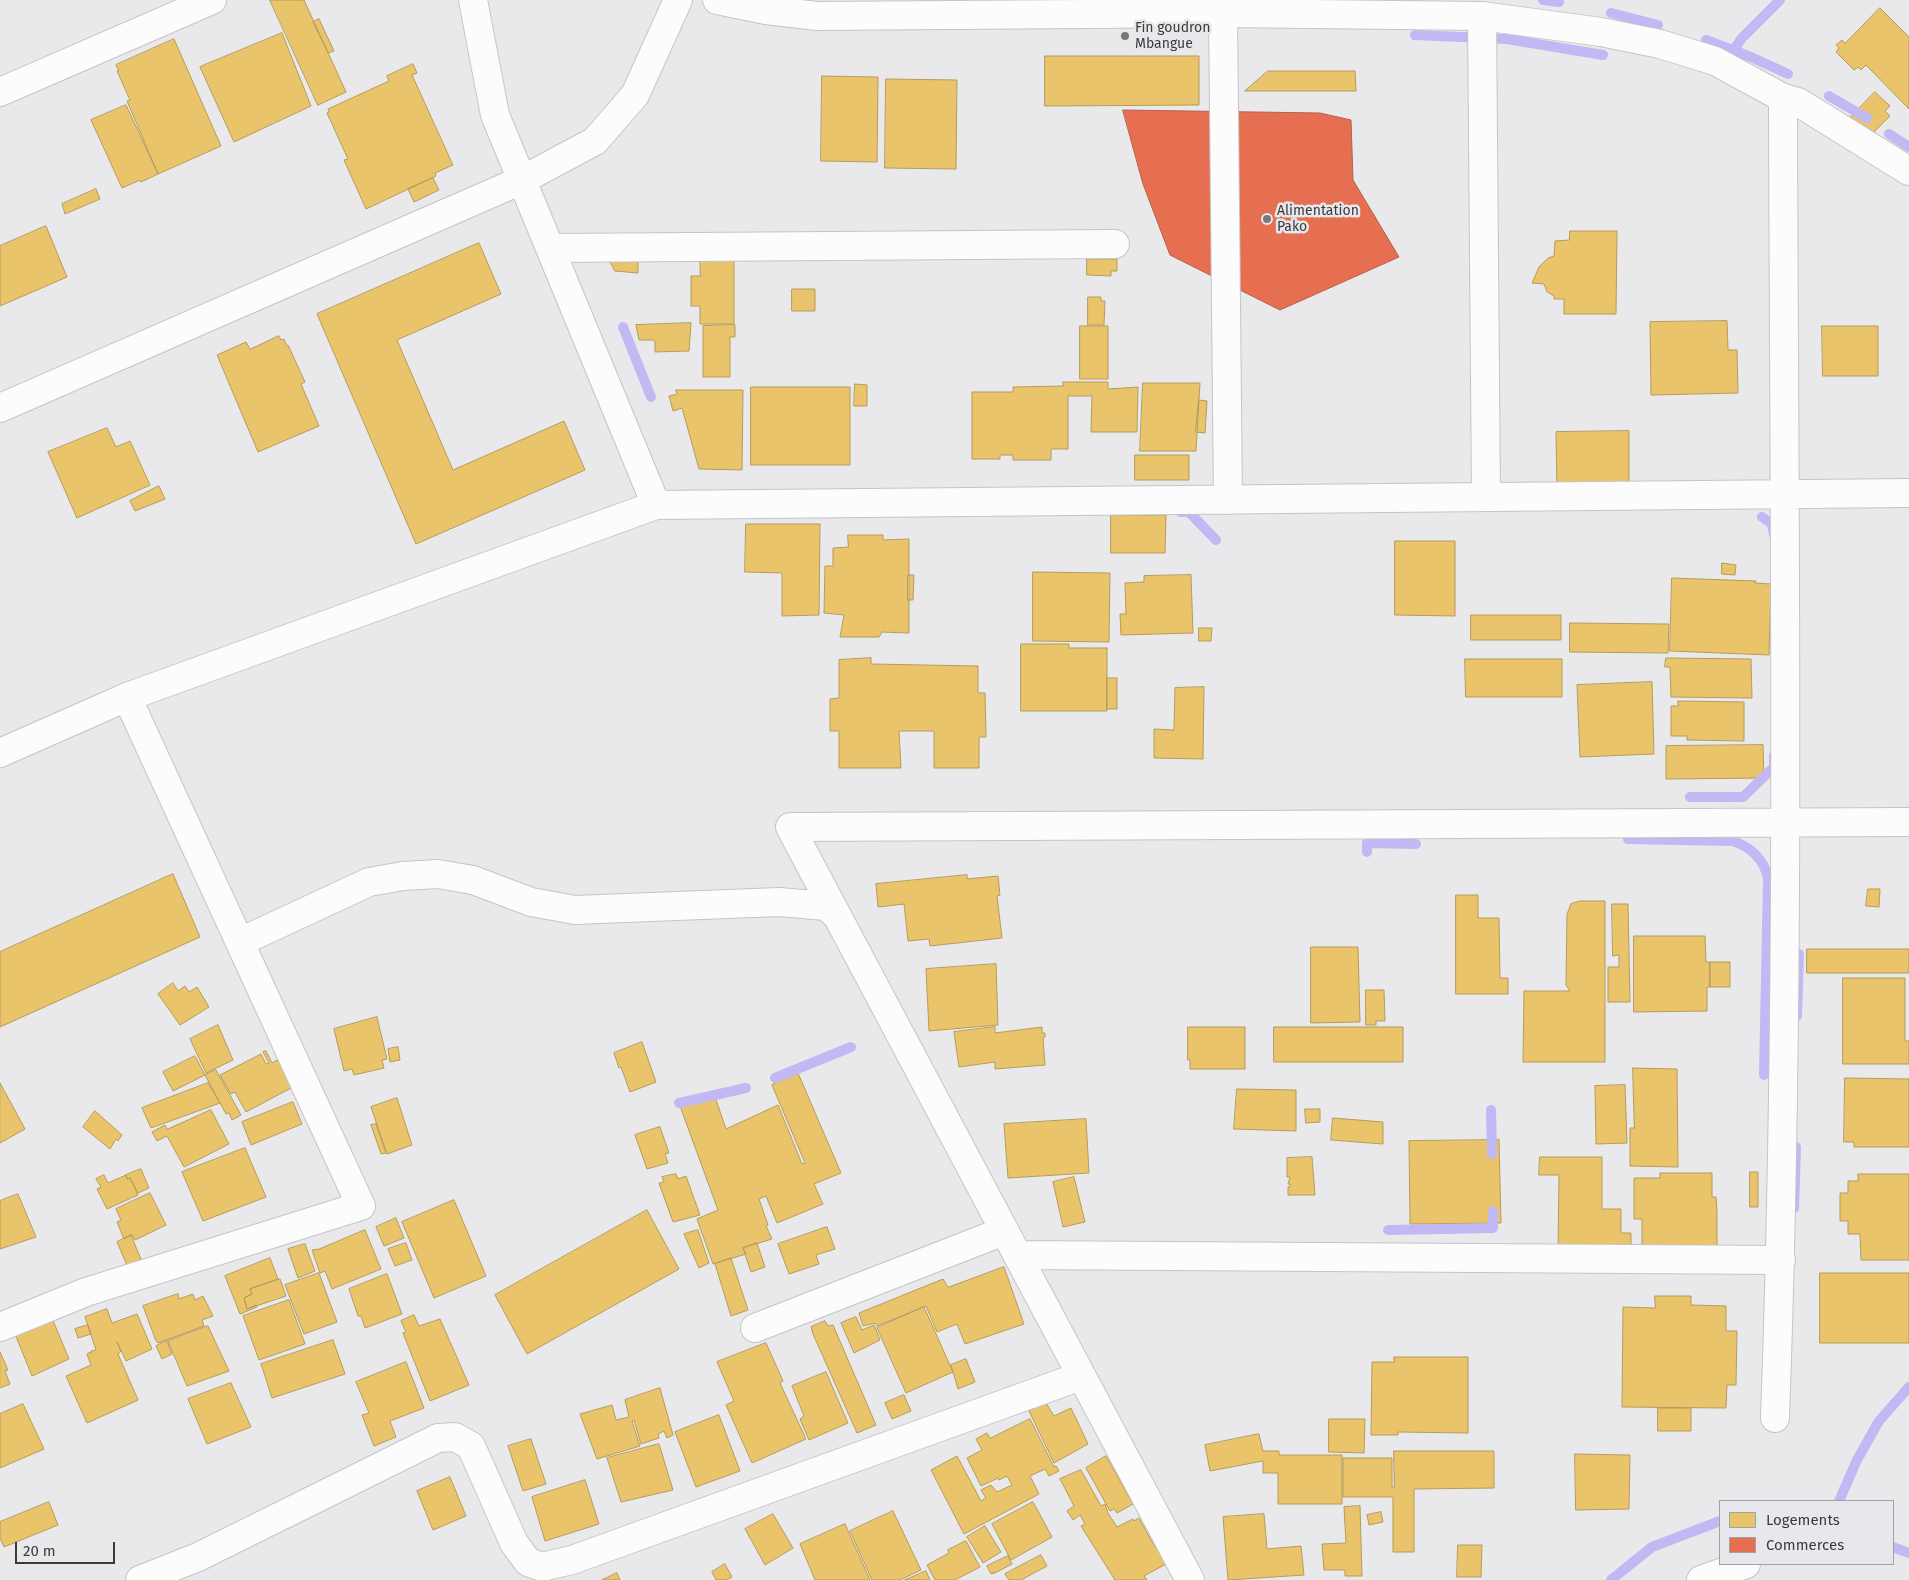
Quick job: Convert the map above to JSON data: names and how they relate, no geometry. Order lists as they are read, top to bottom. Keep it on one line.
{"places":["Fin goudron Mbangue","Alimentation Pako"],"legend":["Logements","Commerces"],"scale_bar":"20 m"}
